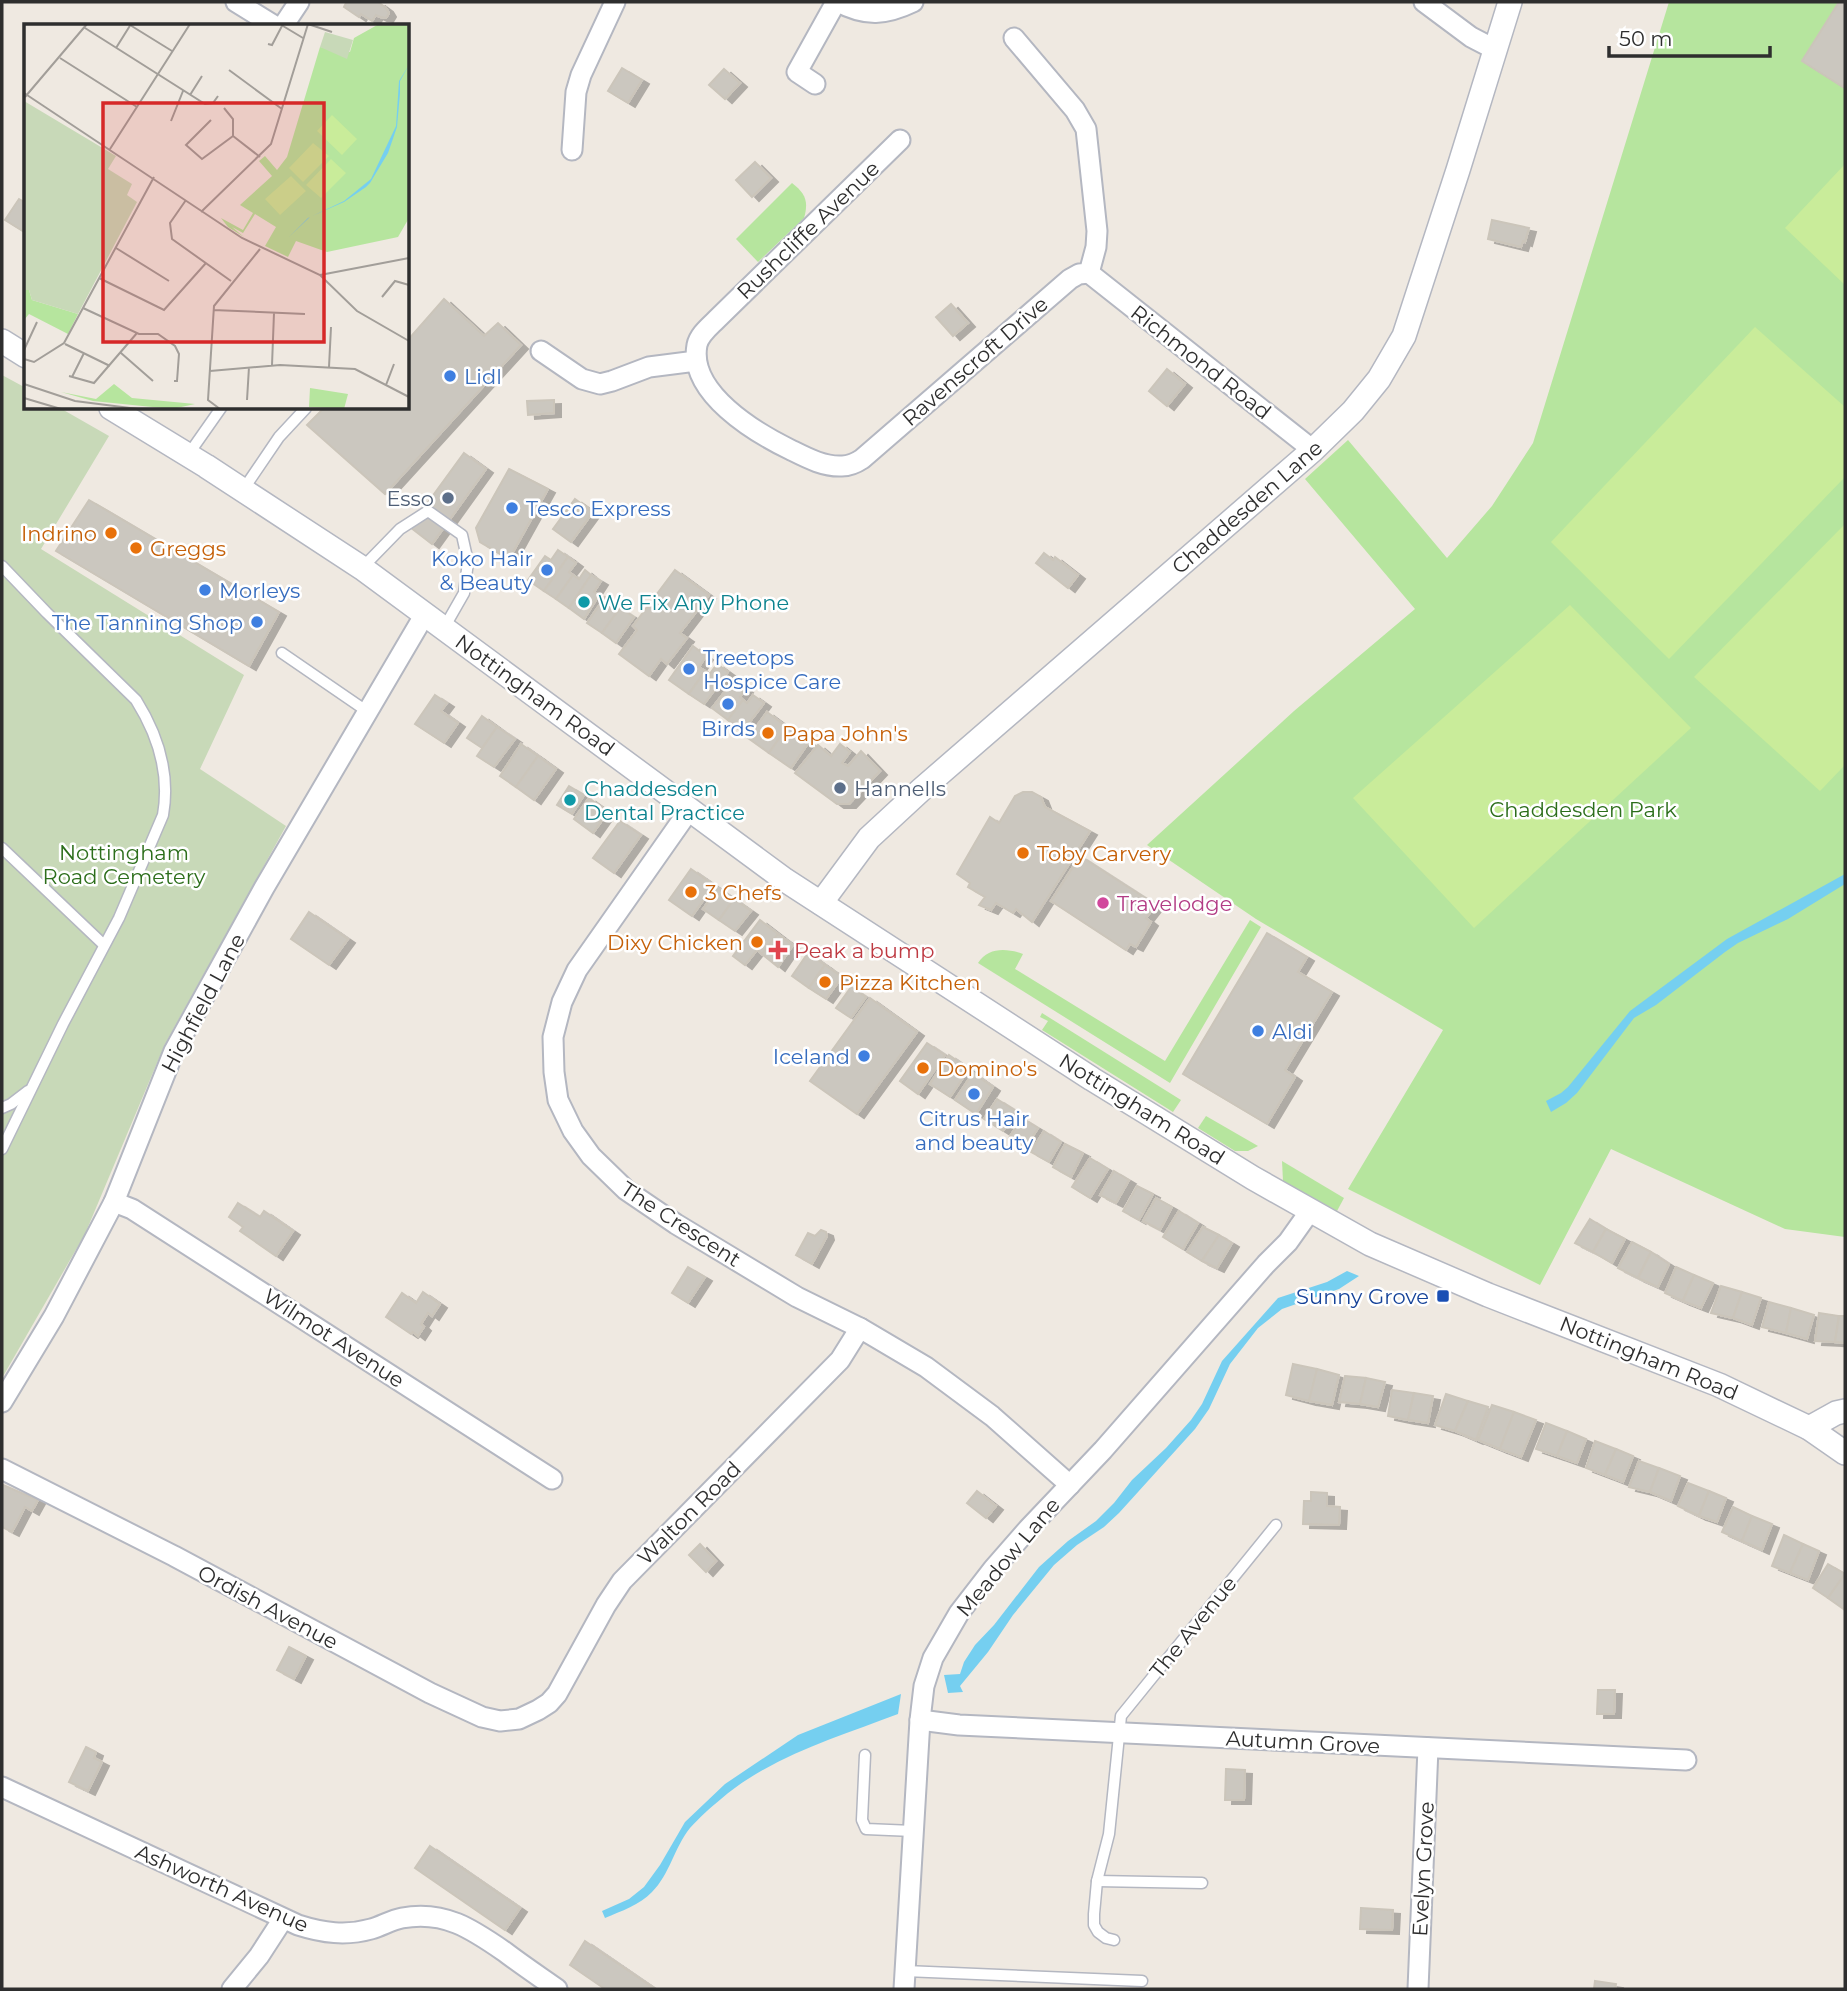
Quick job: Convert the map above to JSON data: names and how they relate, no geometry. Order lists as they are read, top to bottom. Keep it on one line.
{"streets":{"street":["Rushcliffe Avenue","Ravenscroft Drive","Richmond Road","Chaddesden Lane","Nottingham Road","Highfield Lane","The Crescent","Wilmot Avenue","Walton Road","Meadow Lane","Ordish Avenue","Autumn Grove","Evelyn Grove","Ashworth Avenue"],"lane":["The Avenue"]},"crossings":[["Rushcliffe Avenue","Ravenscroft Drive"],["Ravenscroft Drive","Richmond Road"],["Richmond Road","Chaddesden Lane"],["Chaddesden Lane","Nottingham Road"],["Nottingham Road","Highfield Lane"],["Nottingham Road","The Crescent"],["Nottingham Road","Meadow Lane"],["Highfield Lane","Wilmot Avenue"],["The Crescent","Walton Road"],["The Crescent","Meadow Lane"],["Walton Road","Ordish Avenue"],["Meadow Lane","Autumn Grove"],["The Avenue","Autumn Grove"],["Autumn Grove","Evelyn Grove"]],"parks":["Chaddesden Park","Nottingham Road Cemetery"],"places":{"other":["Lidl","Esso","Tesco Express","Indrino","Greggs","Koko Hair & Beauty","Morleys","We Fix Any Phone","The Tanning Shop","Treetops Hospice Care","Birds","Papa John's","Hannells","Chaddesden Dental Practice","Toby Carvery","3 Chefs","Travelodge","Dixy Chicken","Pizza Kitchen","Aldi","Iceland","Domino's","Citrus Hair and beauty"],"health":["Peak a bump"],"transit":["Sunny Grove"]},"scale_bar":"50 m"}
